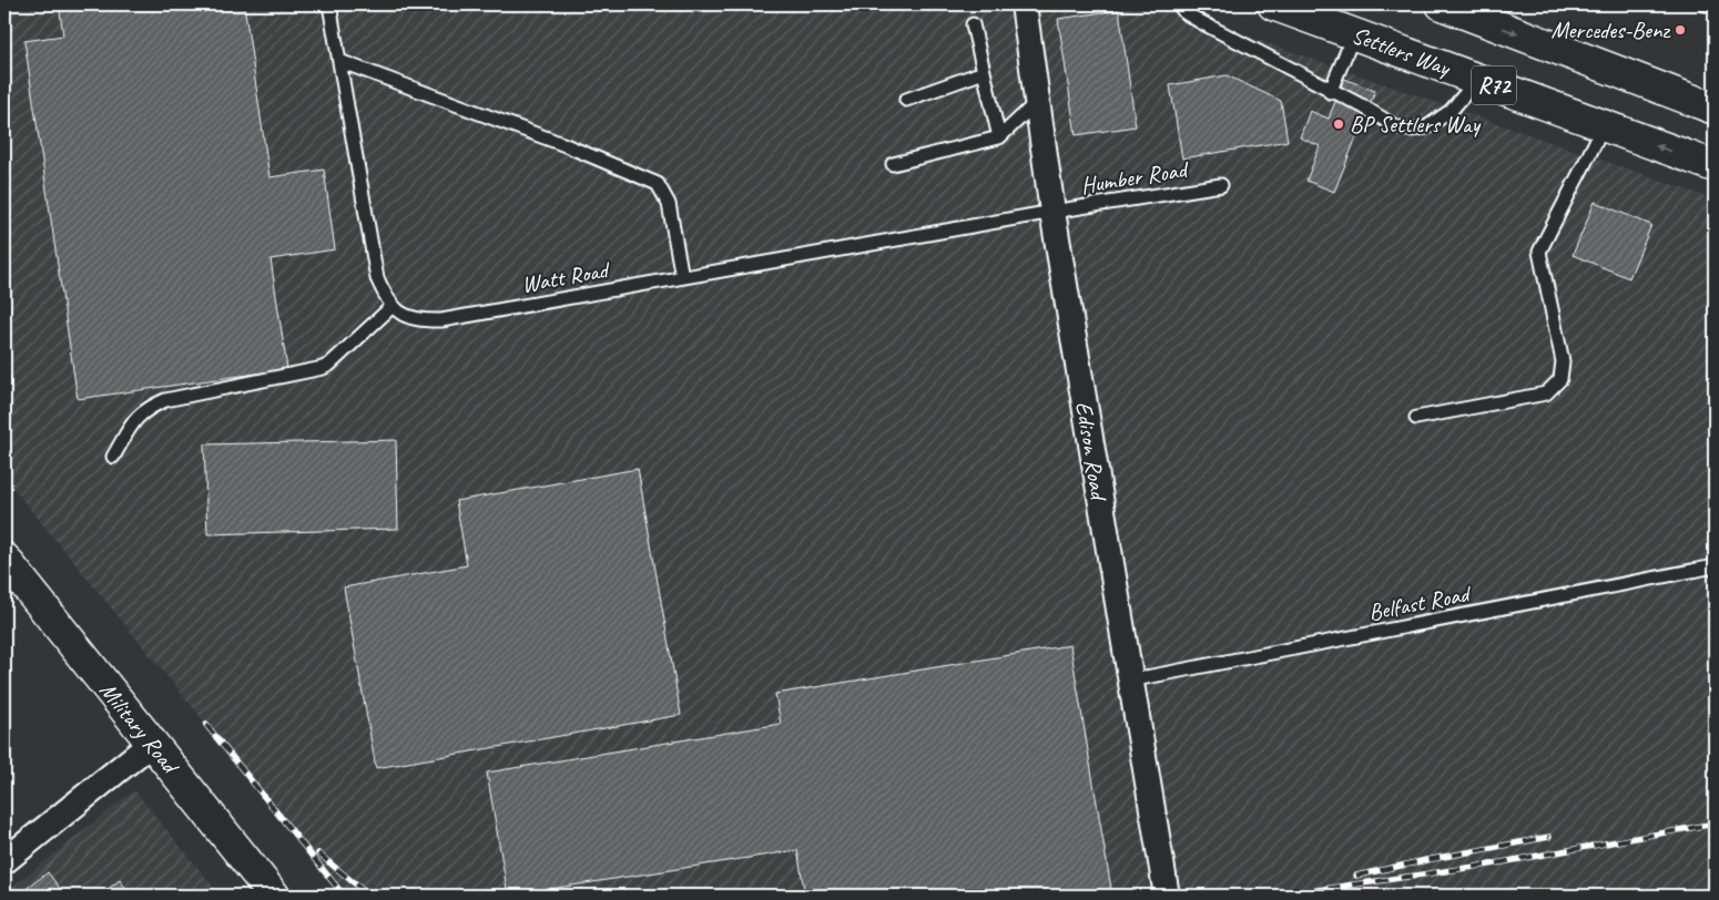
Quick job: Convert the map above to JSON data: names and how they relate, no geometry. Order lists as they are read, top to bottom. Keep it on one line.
{"streets":{"main road":["Settlers Way","R72","Military Road"],"street":["Edison Road"],"lane":["Humber Road","Watt Road","Belfast Road"]},"crossings":[["Humber Road","Watt Road"],["Humber Road","Edison Road"],["Watt Road","Edison Road"],["Edison Road","Belfast Road"]],"places":["Mercedes-Benz","BP Settlers Way"]}
